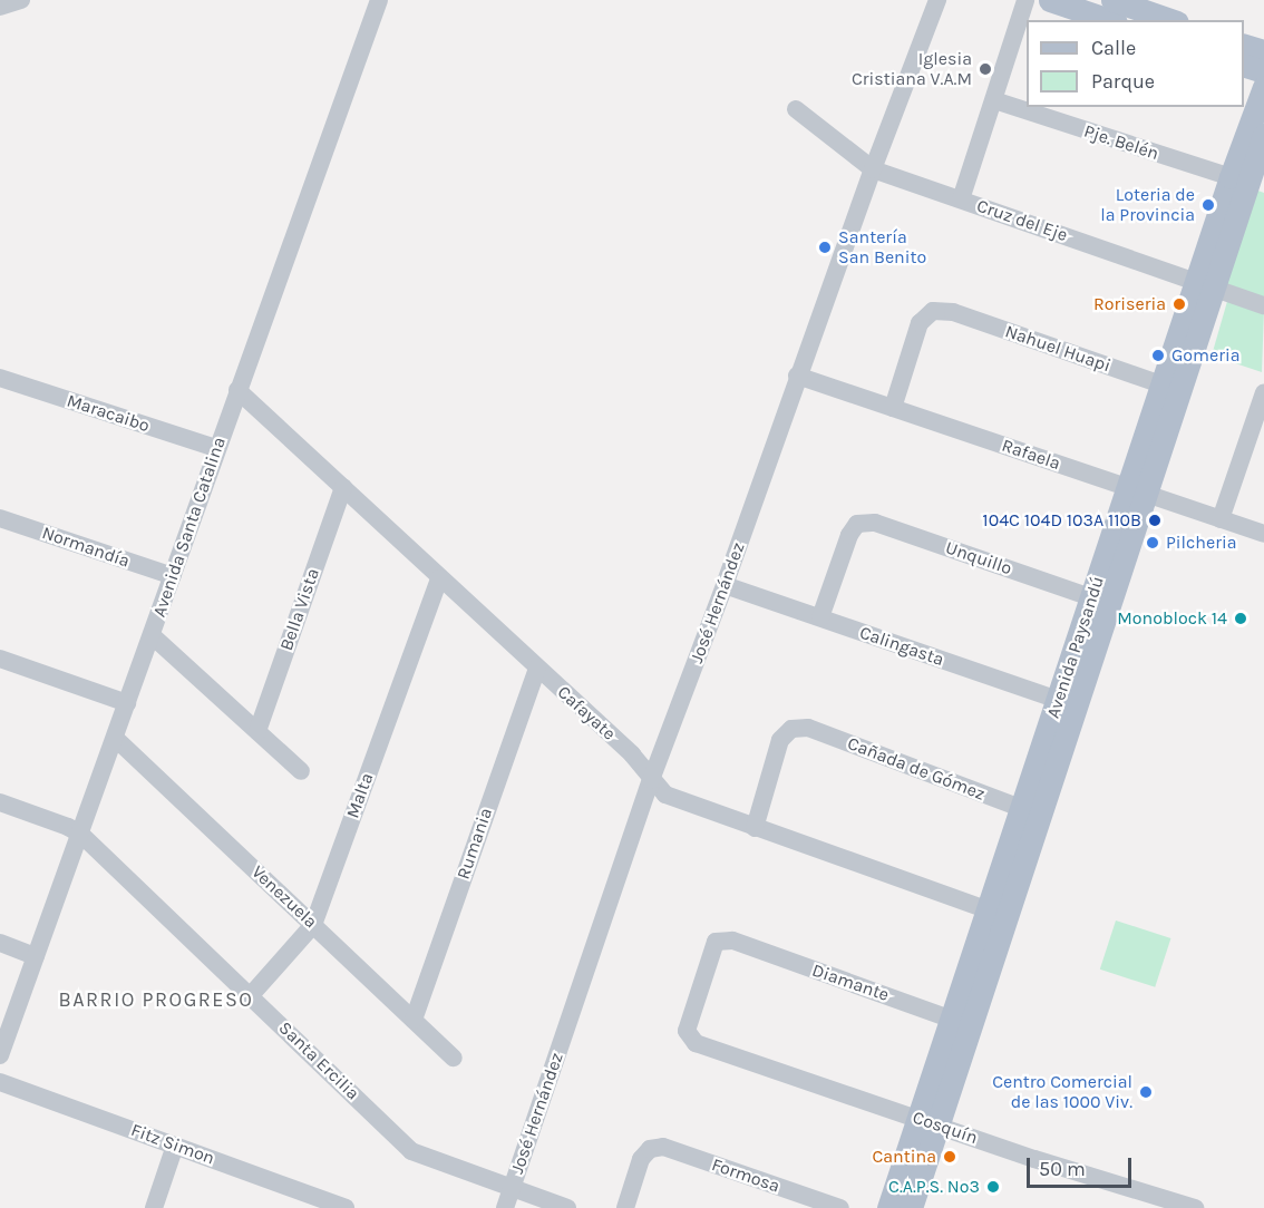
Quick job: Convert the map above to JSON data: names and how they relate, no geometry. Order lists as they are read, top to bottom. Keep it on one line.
{"streets":{"main road":["Avenida Paysandú"],"street":["Pje. Belén","Cruz del Eje","Nahuel Huapi","Maracaibo","Rafaela","Avenida Santa Catalina","Normandía","Unquillo","José Hernández","Bella Vista","Calingasta","Cafayate","Cañada de Gómez","Malta","Rumania","Venezuela","Diamante","Santa Ercilia","Cosquín","Fitz Simon","Formosa"]},"crossings":[["Pje. Belén","Avenida Paysandú"],["Cruz del Eje","José Hernández"],["Cruz del Eje","Avenida Paysandú"],["Nahuel Huapi","Rafaela"],["Nahuel Huapi","Avenida Paysandú"],["Maracaibo","Avenida Santa Catalina"],["Rafaela","José Hernández"],["Rafaela","Avenida Paysandú"],["Avenida Santa Catalina","Normandía"],["Avenida Santa Catalina","Cafayate"],["Avenida Santa Catalina","Venezuela"],["Avenida Santa Catalina","Santa Ercilia"],["Unquillo","Calingasta"],["Unquillo","Avenida Paysandú"],["José Hernández","Calingasta"],["José Hernández","Cafayate"],["José Hernández","Santa Ercilia"],["Bella Vista","Cafayate"],["Calingasta","Avenida Paysandú"],["Avenida Paysandú","Cafayate"],["Avenida Paysandú","Cañada de Gómez"],["Avenida Paysandú","Diamante"],["Avenida Paysandú","Cosquín"],["Cafayate","Cañada de Gómez"],["Cafayate","Malta"],["Cafayate","Rumania"],["Malta","Venezuela"],["Malta","Santa Ercilia"],["Rumania","Venezuela"],["Diamante","Cosquín"]],"districts":["BARRIO PROGRESO"],"places":["Iglesia Cristiana V.A.M","Loteria de la Provincia","Santería San Benito","Roriseria","Gomeria","104C 104D 103A 110B","Pilcheria","Monoblock 14","Centro Comercial de las 1000 Viv.","Cantina","C.A.P.S. Nº3"],"legend":["Calle","Parque"],"scale_bar":"50 m"}
